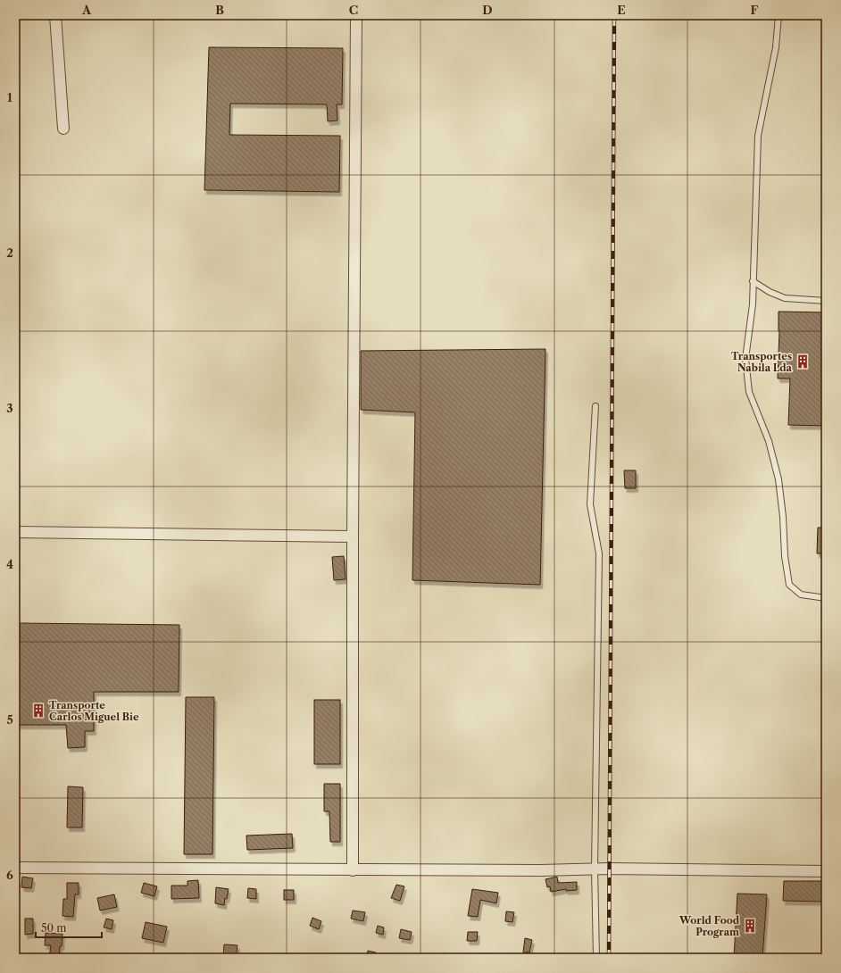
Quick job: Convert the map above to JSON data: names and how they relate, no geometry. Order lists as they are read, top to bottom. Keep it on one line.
{"places":{"building":["Transportes Nabila Lda","Transporte Carlos Miguel Bie","World Food Program"]},"scale_bar":"50 m","grid":{"columns":["A","B","C","D","E","F"],"rows":["1","2","3","4","5","6"]}}
